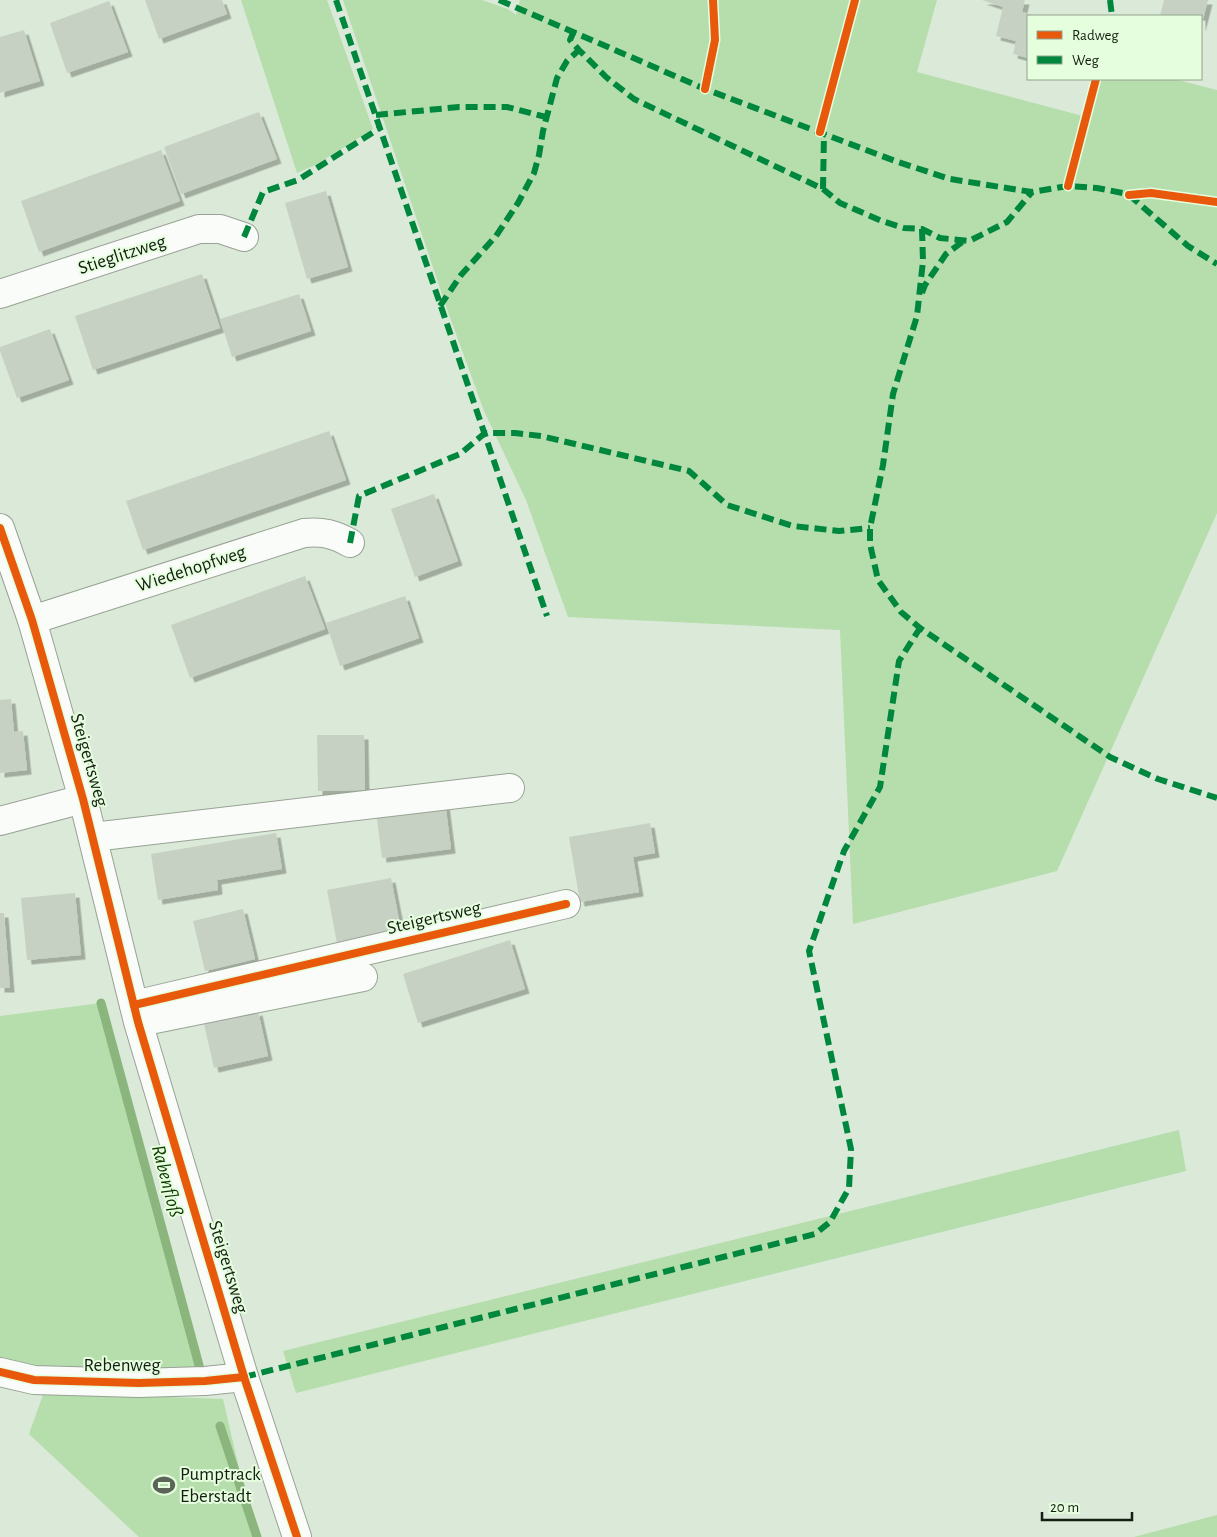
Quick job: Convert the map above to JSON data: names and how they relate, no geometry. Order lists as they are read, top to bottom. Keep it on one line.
{"streets":{"street":["Stieglitzweg","Wiedehopfweg","Steigertsweg","Rebenweg"]},"crossings":[["Wiedehopfweg","Steigertsweg"],["Steigertsweg","Rebenweg"]],"water":["Rabenfloß"],"places":{"sports":["Pumptrack Eberstadt"]},"legend":["Radweg","Weg"],"scale_bar":"20 m"}
